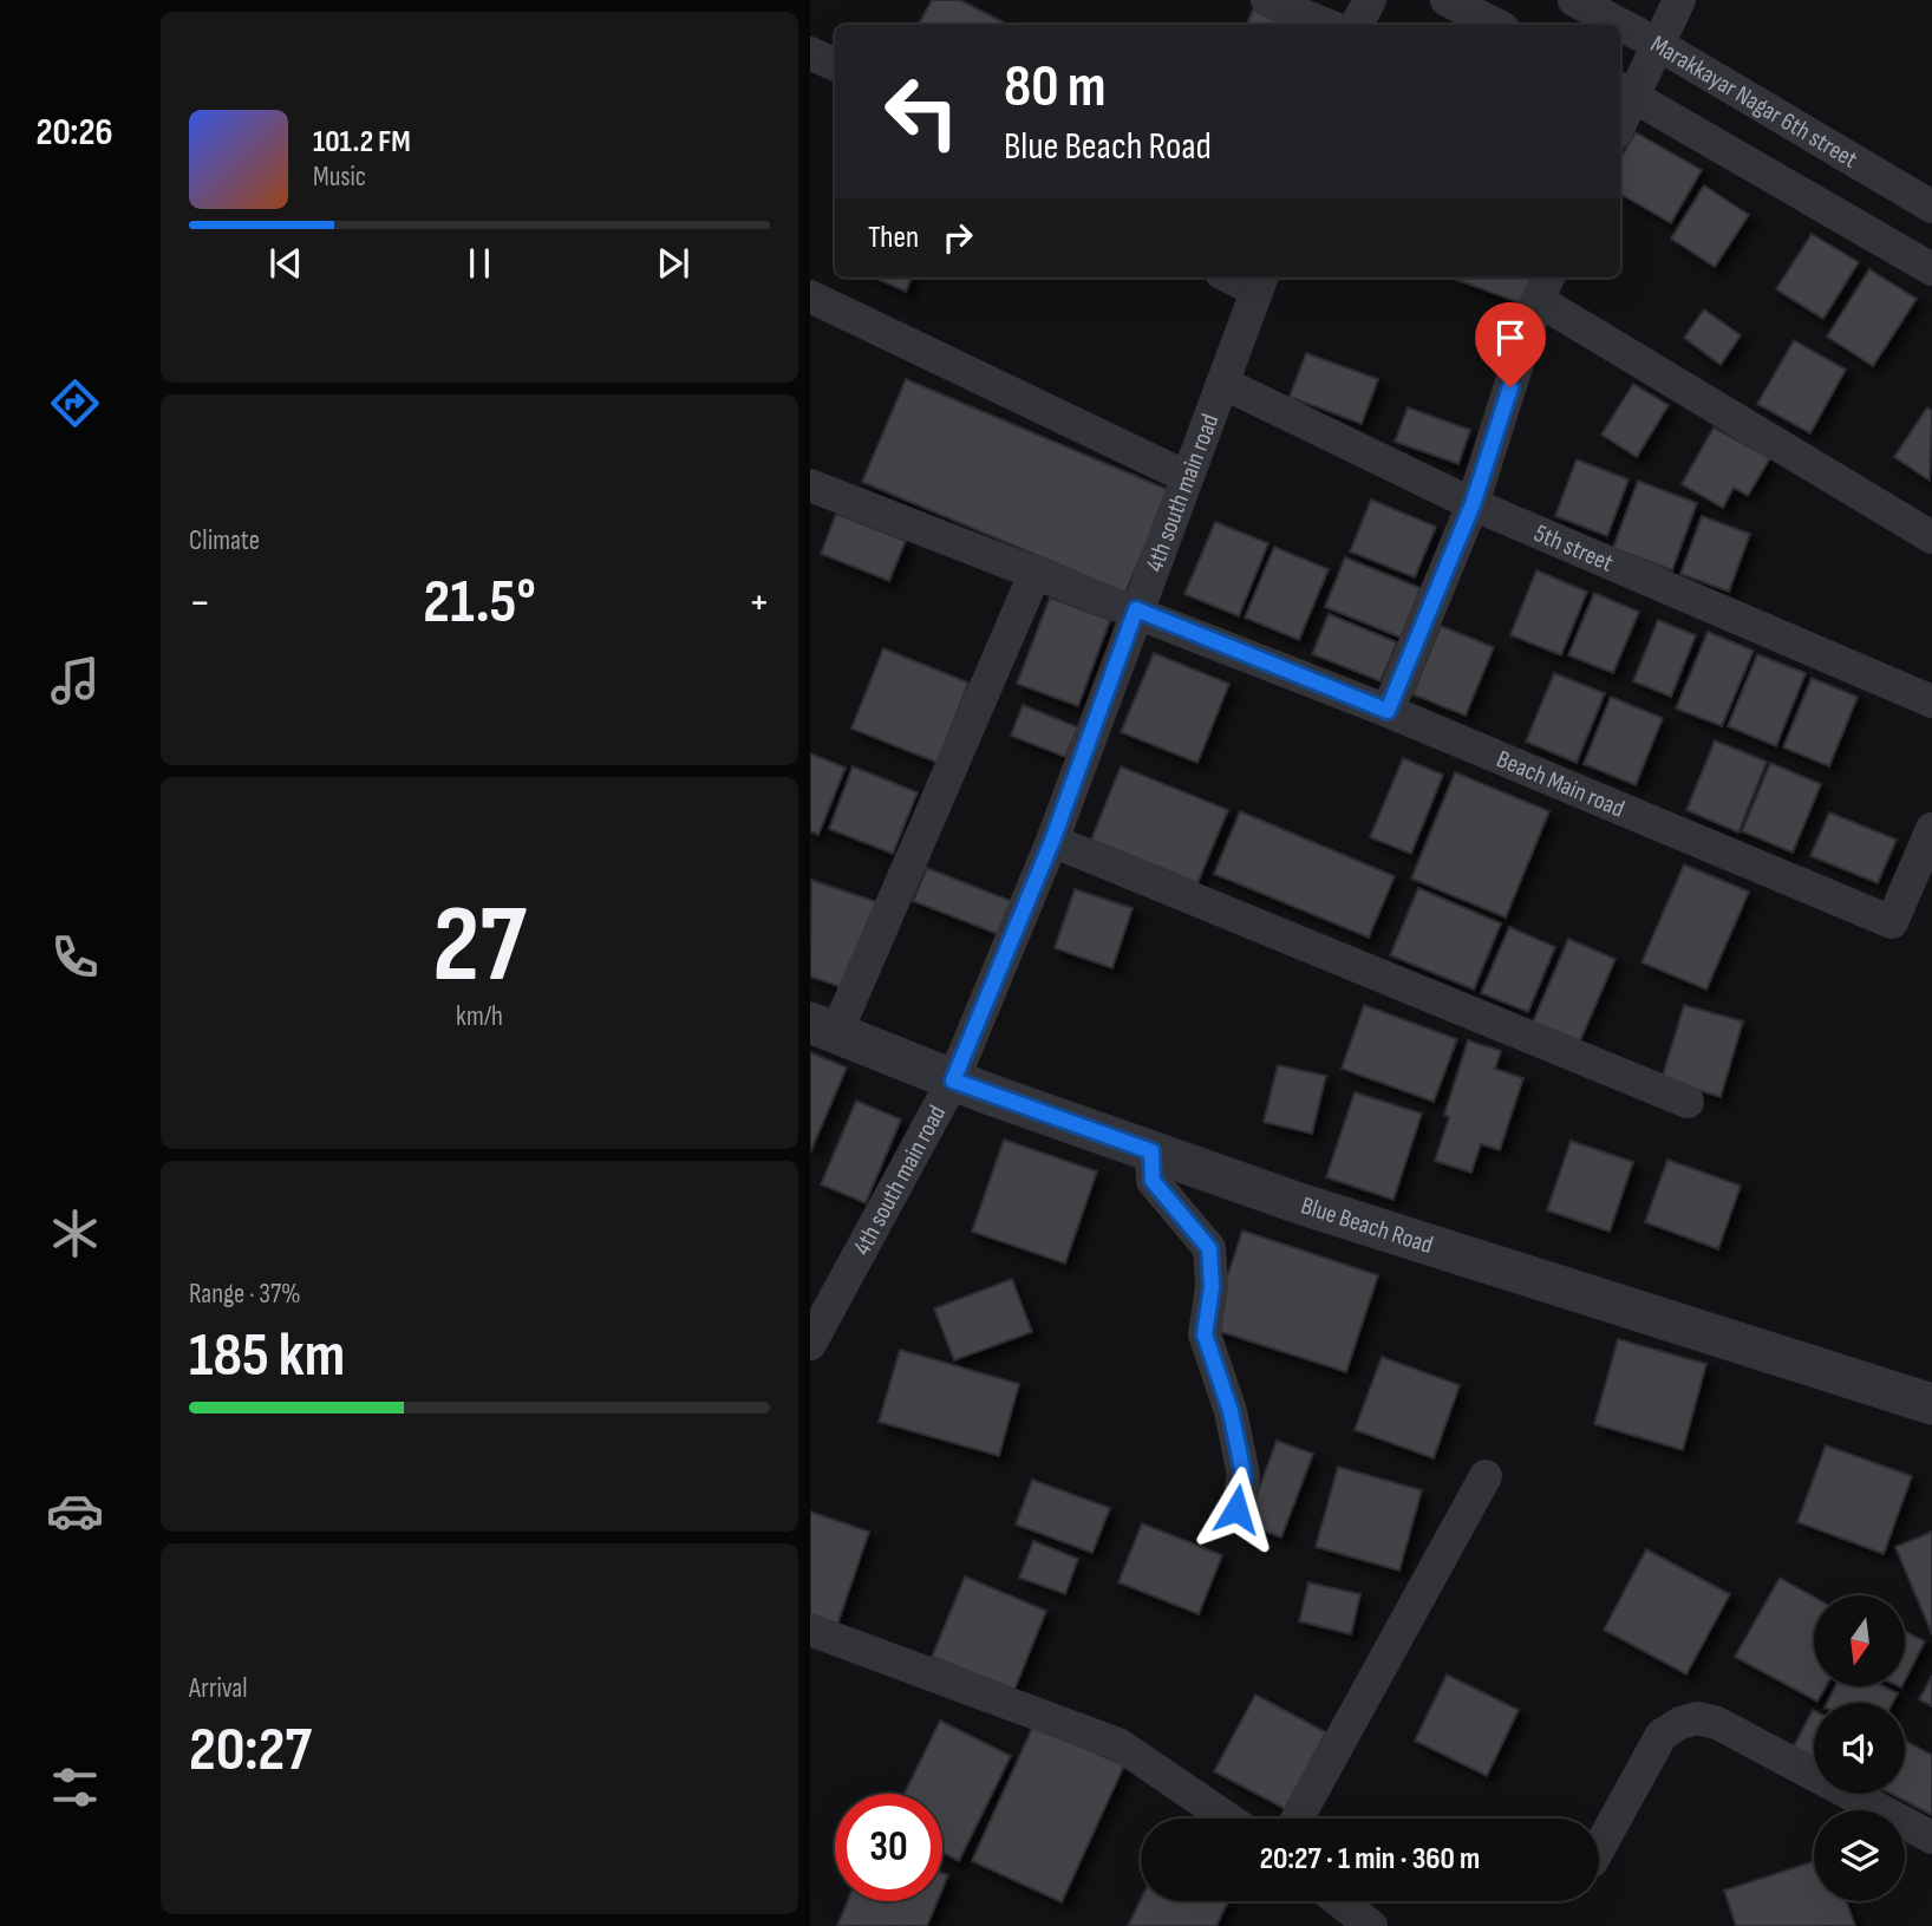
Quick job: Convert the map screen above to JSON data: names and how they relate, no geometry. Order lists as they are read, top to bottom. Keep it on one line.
{"streets":{"street":["Marakkayar Nagar 6th street","4th south main road","5th street","Beach Main road","Blue Beach Road"]},"crossings":[["4th south main road","5th street"],["4th south main road","Beach Main road"],["4th south main road","Blue Beach Road"]],"north":"bottom","page":{"tabs":"20:26","turn":["80 m","Blue Beach Road"],"song":["101.2 FM","Music"],"then":"Then","tile":["Climate",["27","km/h"],["Range · 37%","185 km"],["Arrival","20:27"]],"heat":["−","21.5°","+"],"limit":"30","trip":"20:27 · 1 min · 360 m"}}
